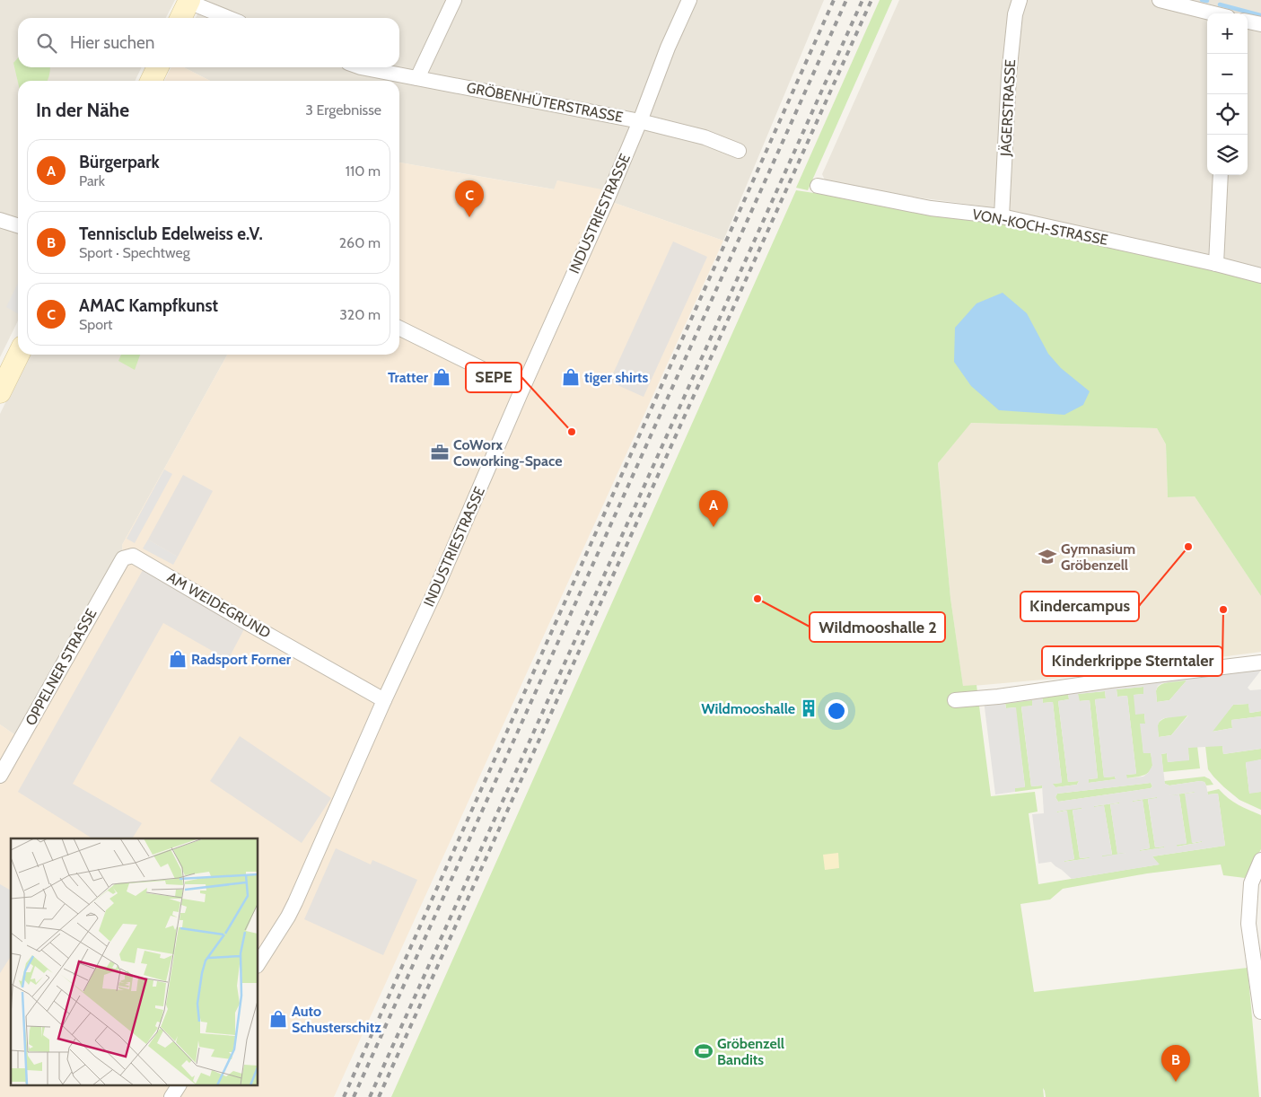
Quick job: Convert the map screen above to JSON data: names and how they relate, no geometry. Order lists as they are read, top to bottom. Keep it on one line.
{"streets":{"street":["GRÖBENHÜTERSTRASSE","JÄGERSTRASSE","INDUSTRIESTRASSE","VON-KOCH-STRASSE","AM WEIDEGRUND","OPPELNER STRASSE"]},"crossings":[["GRÖBENHÜTERSTRASSE","INDUSTRIESTRASSE"],["JÄGERSTRASSE","VON-KOCH-STRASSE"],["INDUSTRIESTRASSE","AM WEIDEGRUND"],["AM WEIDEGRUND","OPPELNER STRASSE"]],"places":{"shop":["Tratter","tiger shirts","Radsport Forner","Auto Schusterschitz"],"other":["SEPE","Kindercampus","Wildmooshalle 2","Kinderkrippe Sterntaler"],"office":["CoWorx Coworking-Space"],"school or university":["Gymnasium Gröbenzell"],"building":["Wildmooshalle"],"sports":["Gröbenzell Bandits"]},"page":{"map_buttons":["+","−"],"search":"Hier suchen","heading":["In der Nähe","3 Ergebnisse"],"list":[{"mark":"A","name":"Bürgerpark","note":"Park","value":"110 m"},{"mark":"B","name":"Tennisclub Edelweiss e.V.","note":"Sport · Spechtweg","value":"260 m"},{"mark":"C","name":"AMAC Kampfkunst","note":"Sport","value":"320 m"}],"pins":["C","A","B"]}}
